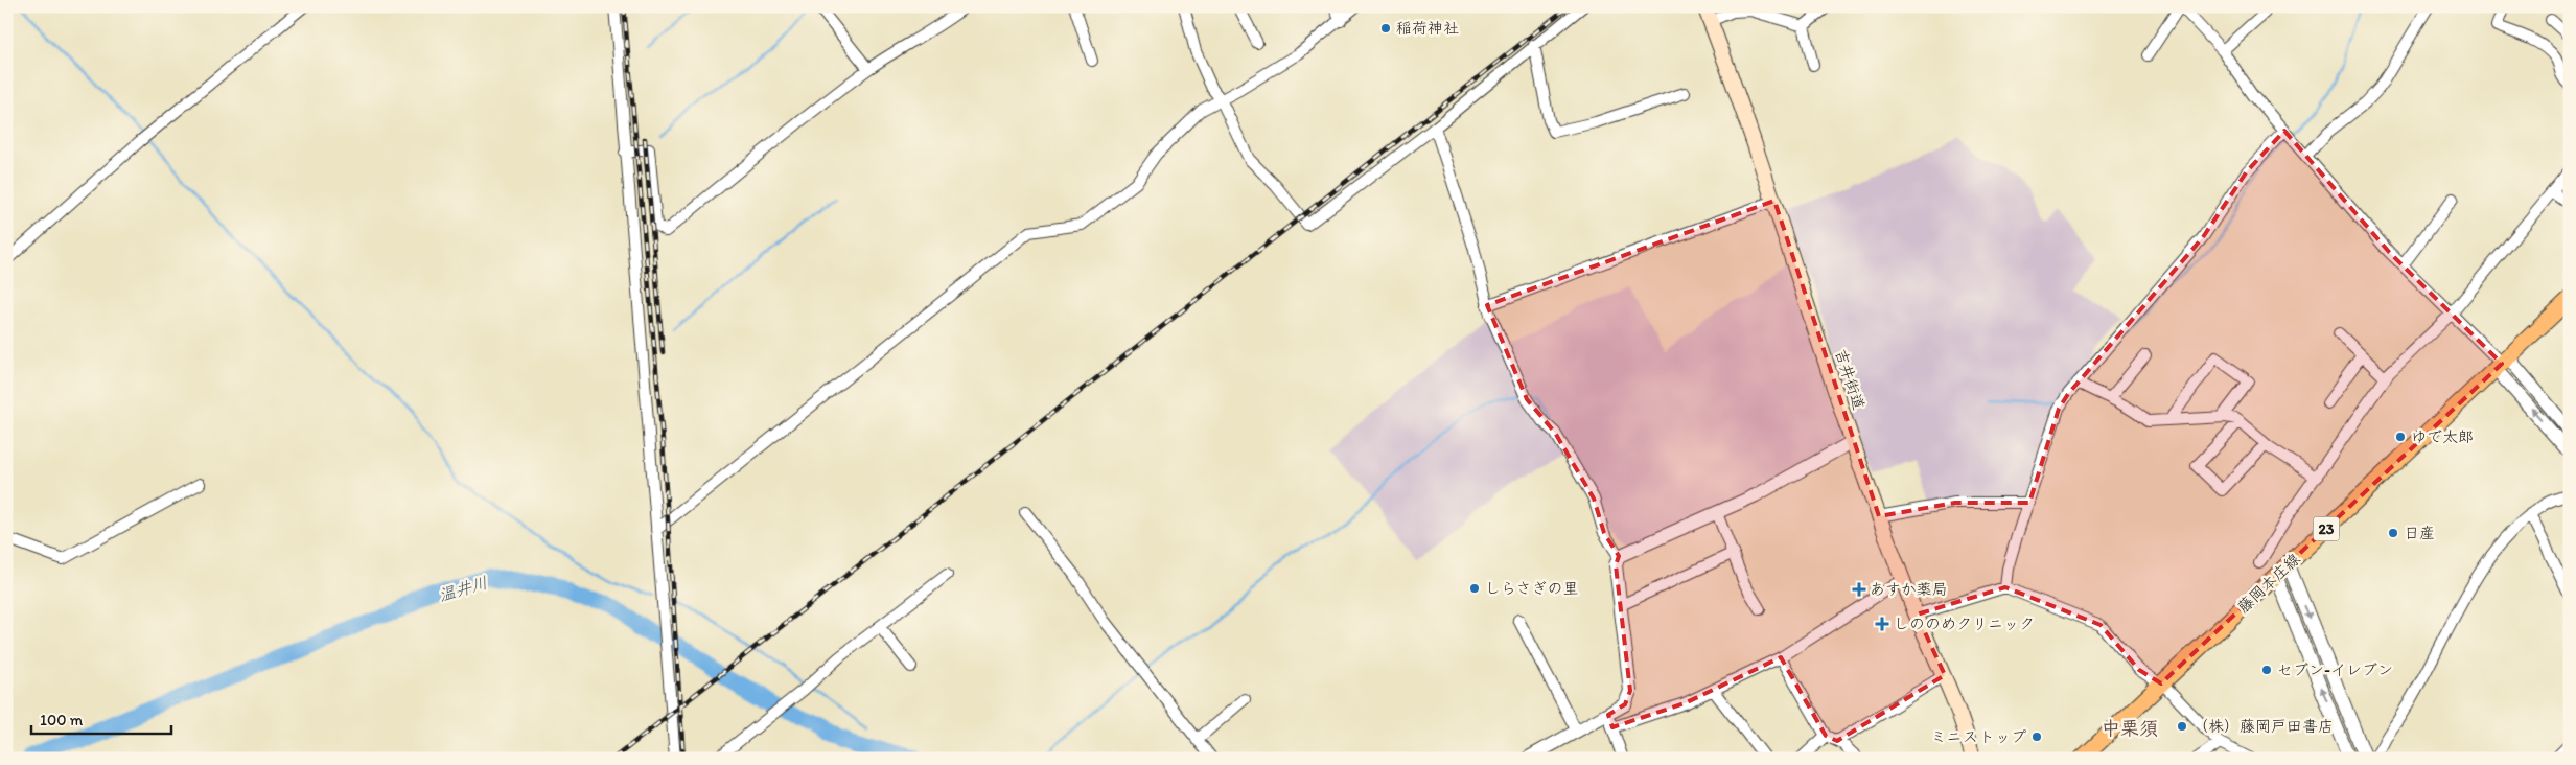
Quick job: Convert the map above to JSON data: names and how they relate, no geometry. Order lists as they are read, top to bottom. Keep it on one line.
{"streets":{"main road":["吉井街道","23","藤岡本庄線"]},"districts":["中栗須"],"water":["温井川"],"places":{"other":["稲荷神社","ゆで太郎","日産","しらさぎの里","セブン-イレブン","（株）藤岡戸田書店","ミニストップ"],"health":["あすか薬局","しののめクリニック"]},"scale_bar":"100 m"}
